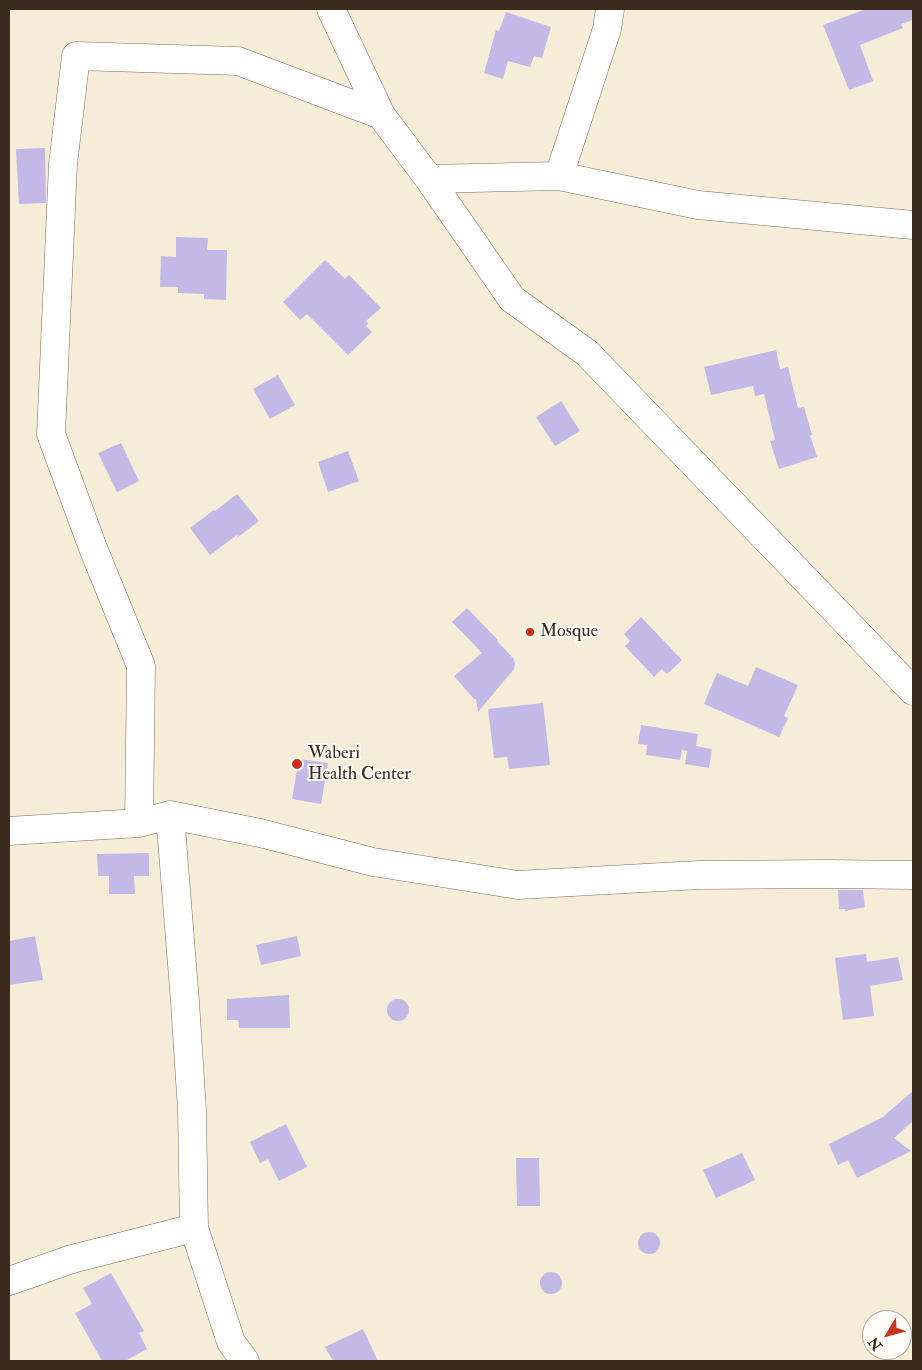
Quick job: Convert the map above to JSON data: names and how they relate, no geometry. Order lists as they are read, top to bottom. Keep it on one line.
{"places":["Mosque","Waberi Health Center"],"north":"bottom left"}
